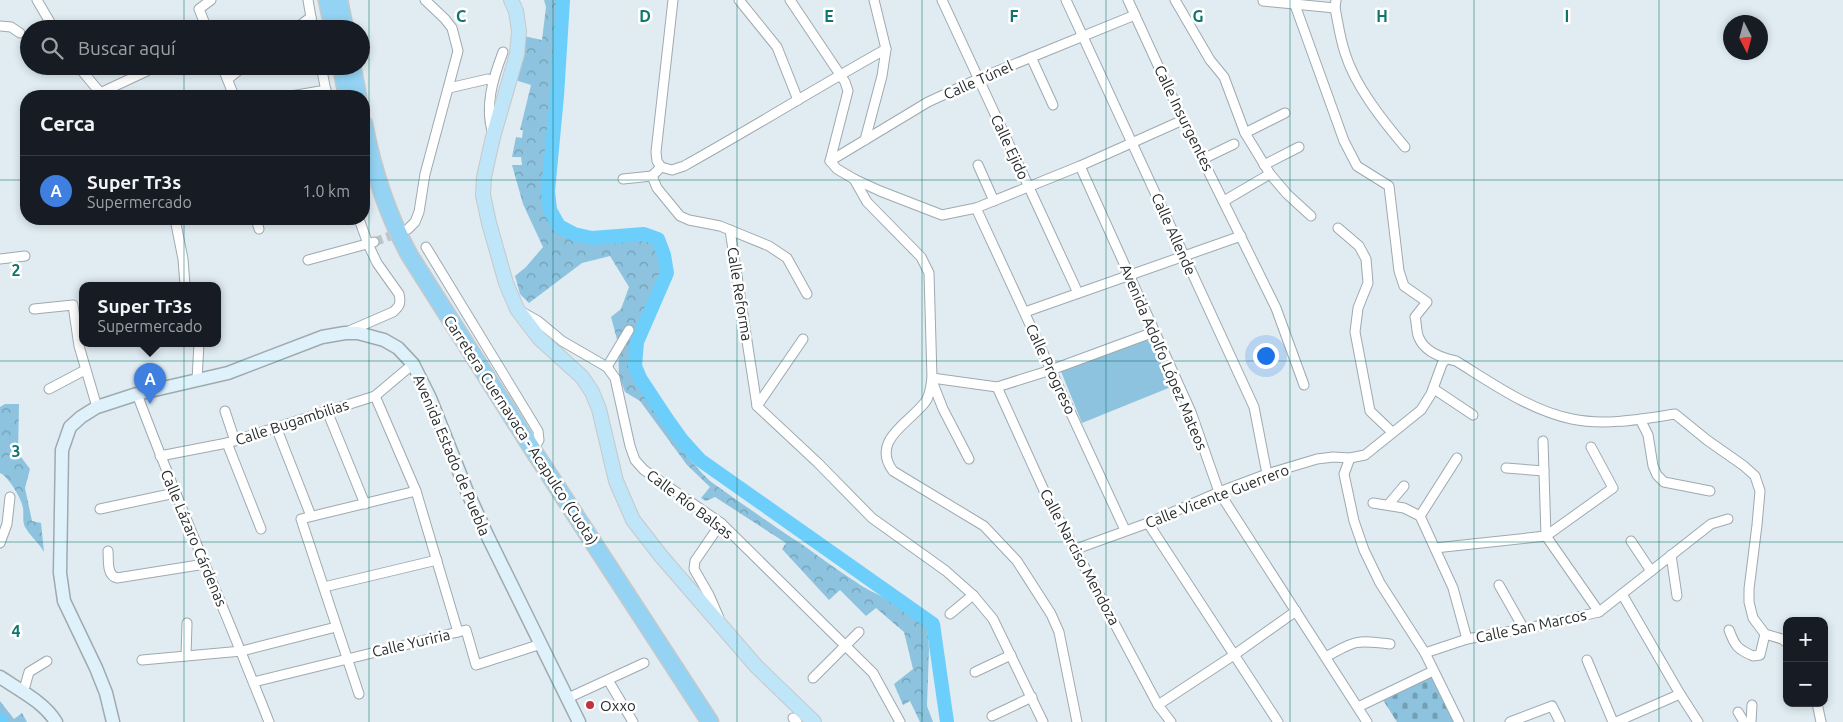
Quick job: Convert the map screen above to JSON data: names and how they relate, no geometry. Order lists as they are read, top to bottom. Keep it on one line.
{"streets":{"highway":["Carretera Cuernavaca - Acapulco (Cuota)"],"street":["Calle Túnel","Calle Insurgentes","Calle Ejido","Calle Allende","Calle Reforma","Avenida Adolfo López Mateos","Calle Progreso","Calle Bugambilias","Avenida Estado de Puebla","Calle Vicente Guerrero","Calle Río Balsas","Calle Lázaro Cárdenas","Calle Narciso Mendoza","Calle San Marcos","Calle Yuriria"]},"crossings":[["Calle Túnel","Calle Insurgentes"],["Calle Túnel","Calle Ejido"],["Calle Túnel","Calle Allende"],["Calle Allende","Calle Vicente Guerrero"],["Avenida Adolfo López Mateos","Calle Vicente Guerrero"],["Calle Progreso","Calle Vicente Guerrero"],["Calle Bugambilias","Avenida Estado de Puebla"],["Calle Bugambilias","Calle Lázaro Cárdenas"],["Avenida Estado de Puebla","Calle Lázaro Cárdenas"],["Avenida Estado de Puebla","Calle Yuriria"],["Calle Vicente Guerrero","Calle Narciso Mendoza"],["Calle Lázaro Cárdenas","Calle Yuriria"]],"places":["Oxxo"],"north":"bottom","page":{"search":"Buscar aquí","heading":"Cerca","list":[{"mark":"A","name":"Super Tr3s","note":"Supermercado","value":"1.0 km"}],"popup":["Super Tr3s","Supermercado"],"pins":"A","map_buttons":["+","−"]},"grid":{"columns":["C","D","E","F","G","H","I"],"rows":["2","3","4"]}}
